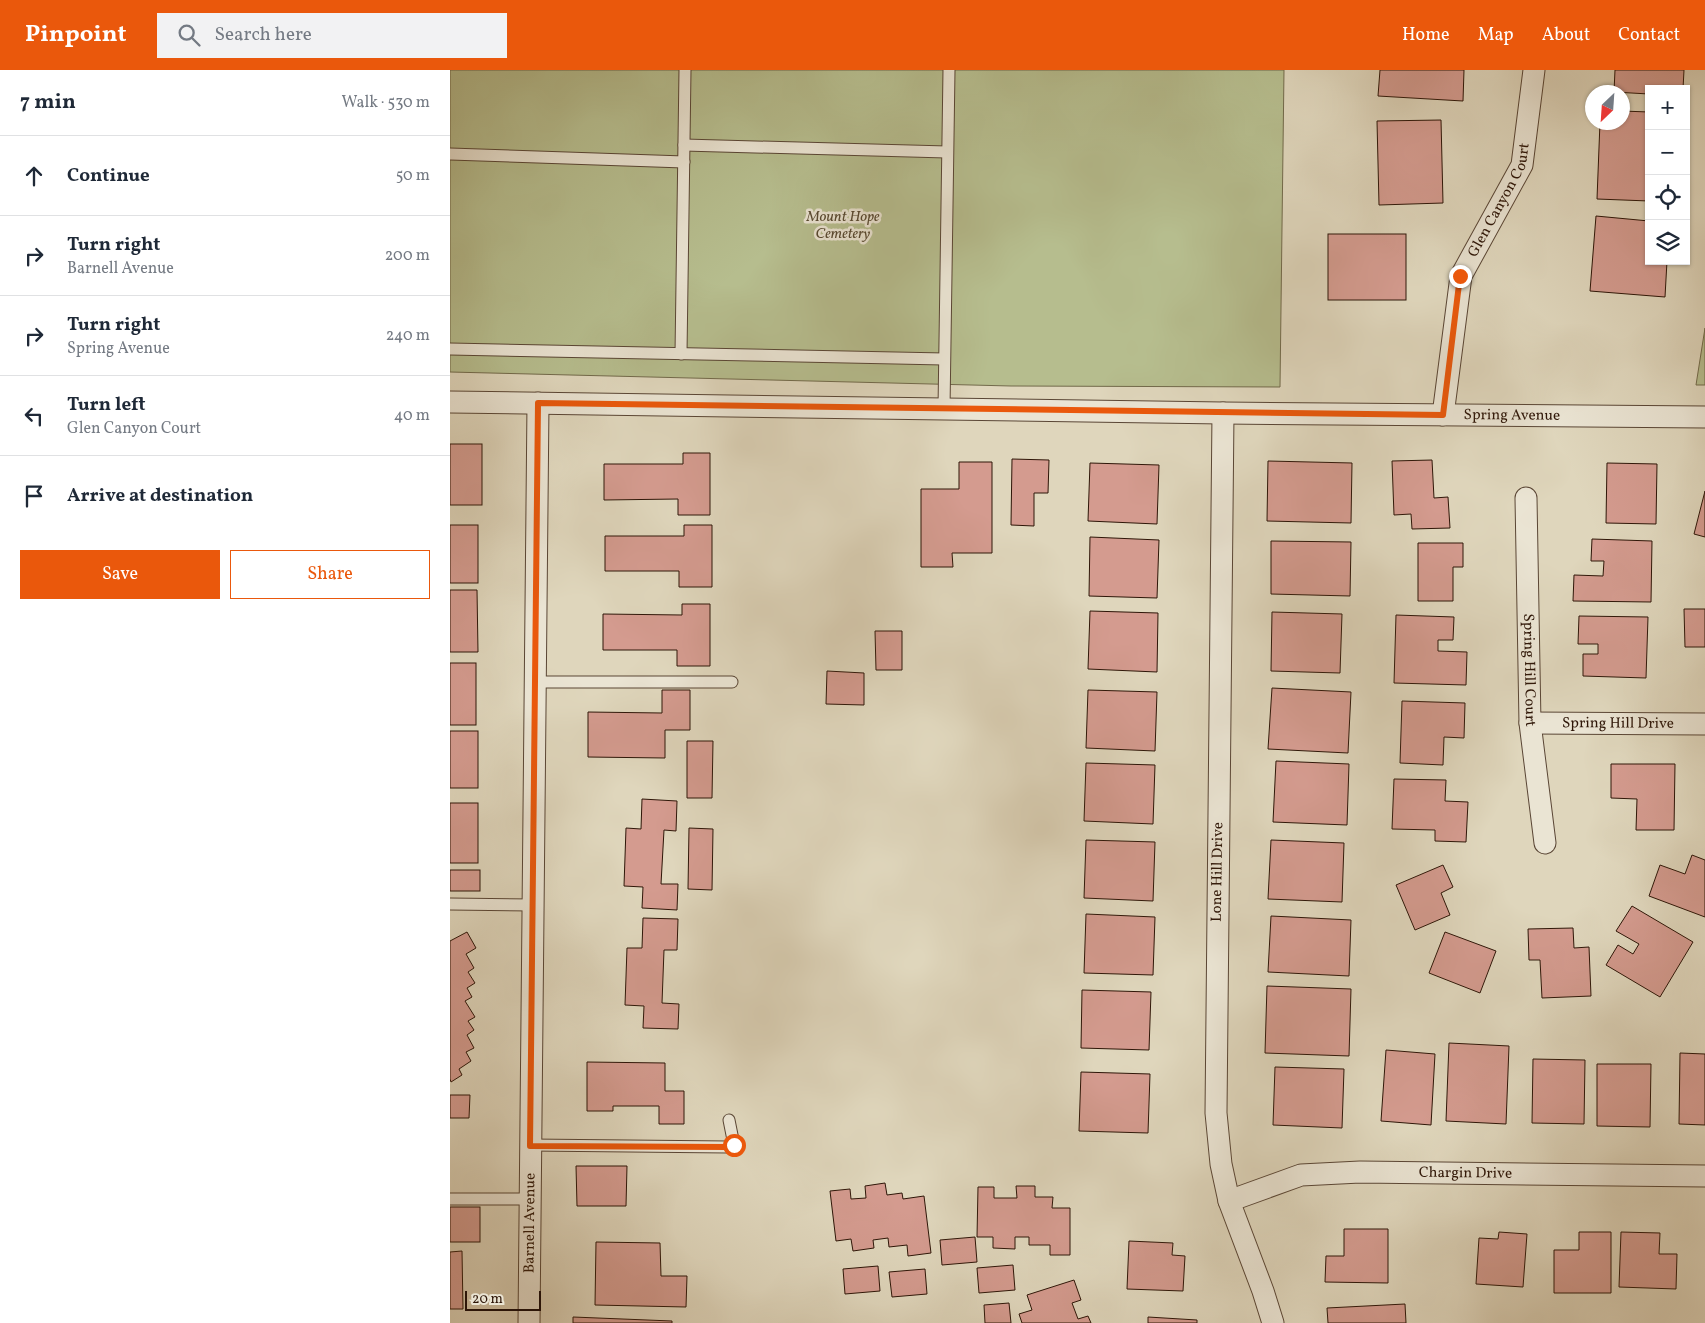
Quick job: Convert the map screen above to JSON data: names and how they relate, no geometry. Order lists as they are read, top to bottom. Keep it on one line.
{"streets":{"street":["Glen Canyon Court","Spring Avenue","Spring Hill Court","Spring Hill Drive","Lone Hill Drive","Chargin Drive","Barnell Avenue"]},"crossings":[["Glen Canyon Court","Spring Avenue"],["Spring Avenue","Lone Hill Drive"],["Spring Avenue","Barnell Avenue"],["Spring Hill Court","Spring Hill Drive"],["Lone Hill Drive","Chargin Drive"]],"parks":["Mount Hope Cemetery"],"scale_bar":"20 m","north":"bottom left","page":{"header":"Pinpoint","search":"Search here","nav":["Home","Map","About","Contact"],"heading":["7 min","Walk · 530 m"],"map_buttons":["+","−"],"list":[["Continue","50 m"],["Turn right","Barnell Avenue","200 m"],["Turn right","Spring Avenue","240 m"],["Turn left","Glen Canyon Court","40 m"],"Arrive at destination"],"buttons":["Save","Share"],"scale":"20 m"}}
